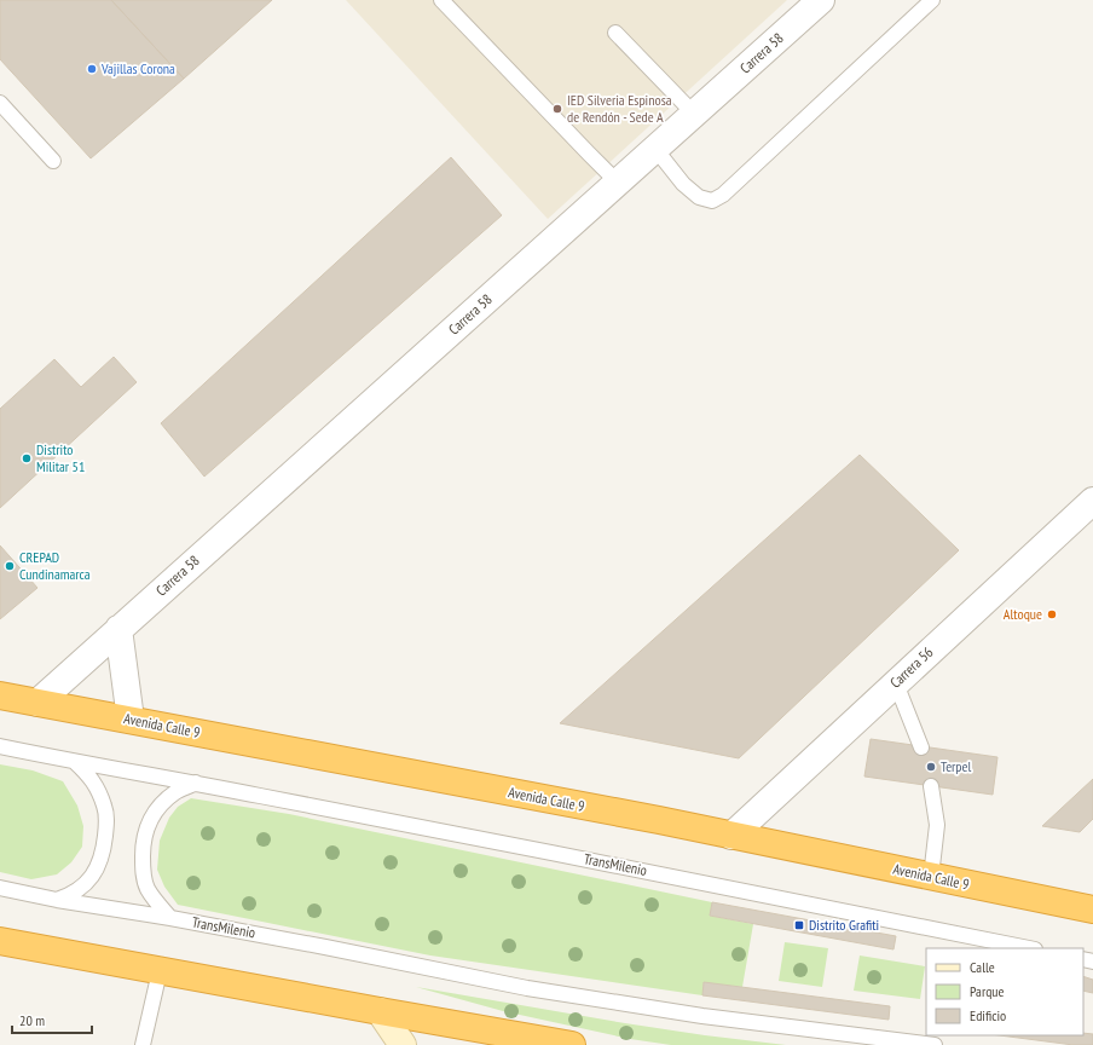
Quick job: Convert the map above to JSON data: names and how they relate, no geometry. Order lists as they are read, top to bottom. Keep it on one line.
{"streets":{"highway":["Avenida Calle 9"],"street":["Carrera 58","Carrera 56"],"lane":["TransMilenio"]},"crossings":[["Carrera 58","Avenida Calle 9"],["Carrera 56","Avenida Calle 9"]],"places":{"other":["Vajillas Corona","IED Silveria Espinosa de Rendón - Sede A","Distrito Militar 51","CREPAD Cundinamarca","Altoque","Terpel"],"transit":["Distrito Grafiti"]},"legend":["Calle","Parque","Edificio"],"scale_bar":"20 m"}
